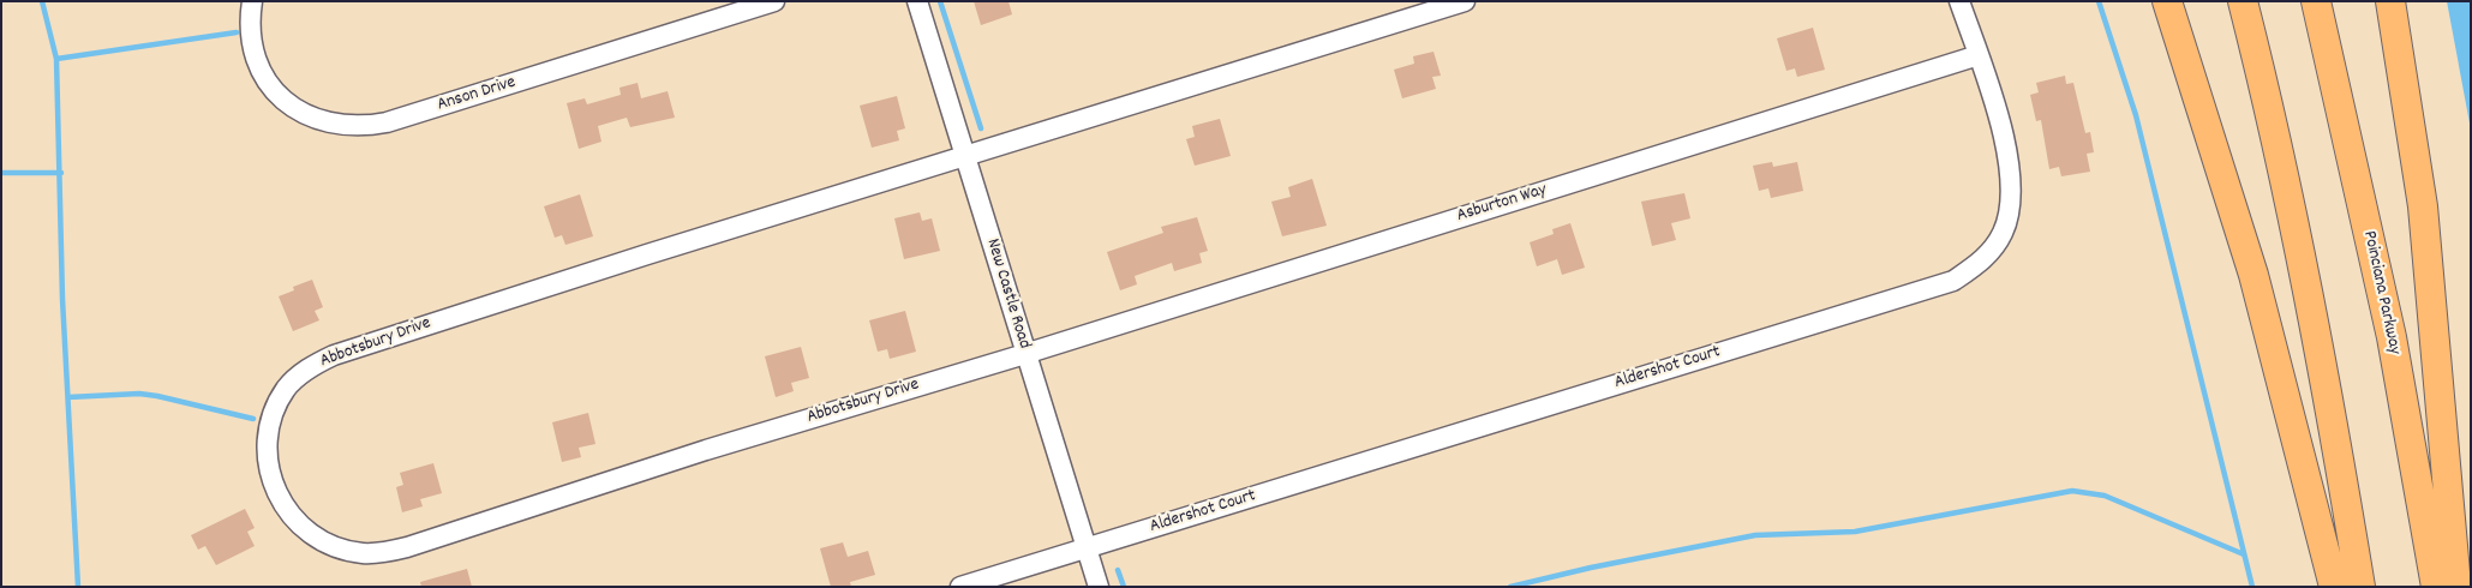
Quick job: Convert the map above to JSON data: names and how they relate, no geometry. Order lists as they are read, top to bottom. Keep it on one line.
{"streets":{"highway":["Poinciana Parkway"],"street":["Anson Drive","Asburton Way","New Castle Road","Abbotsbury Drive","Aldershot Court"]},"crossings":[["Asburton Way","New Castle Road"],["Asburton Way","Abbotsbury Drive"],["Asburton Way","Aldershot Court"],["New Castle Road","Abbotsbury Drive"],["New Castle Road","Aldershot Court"]]}
